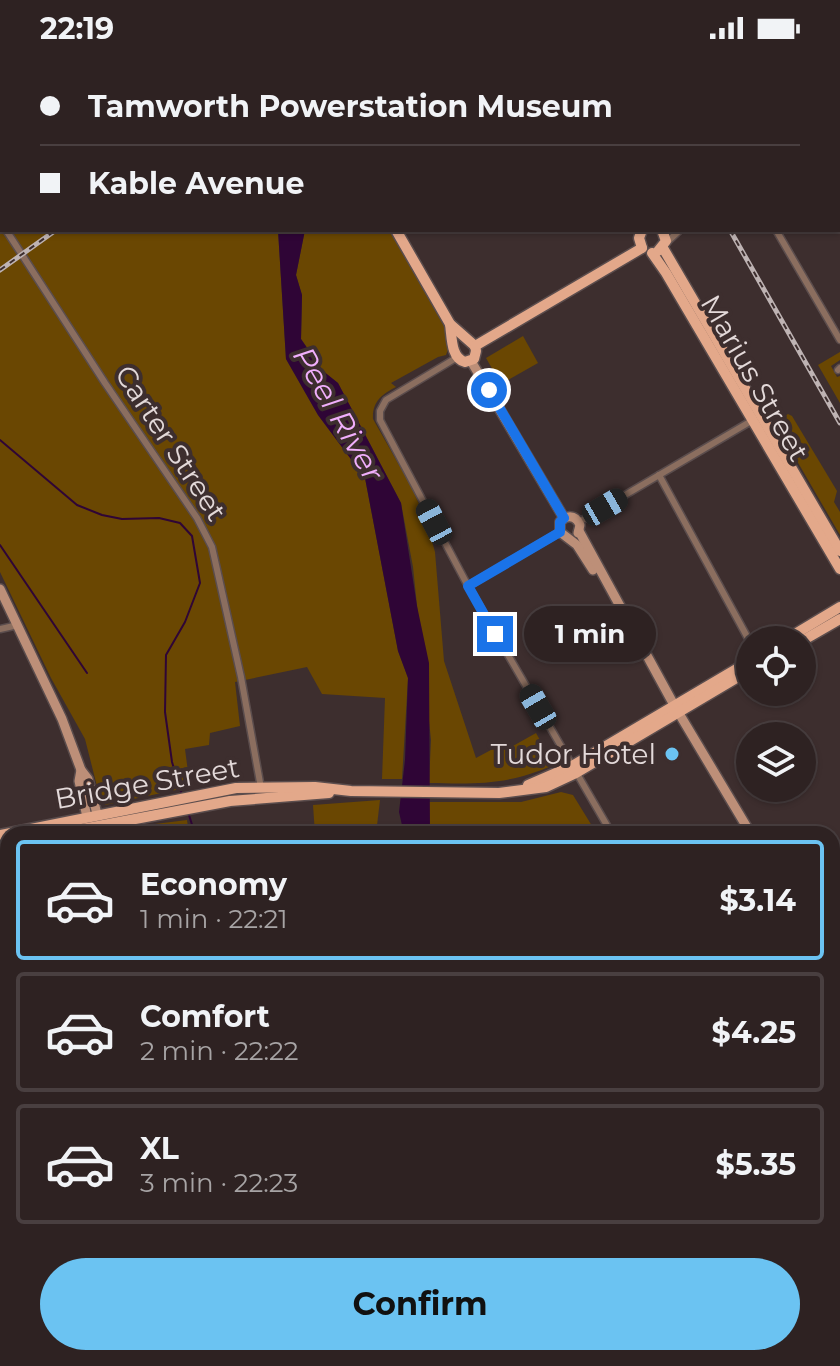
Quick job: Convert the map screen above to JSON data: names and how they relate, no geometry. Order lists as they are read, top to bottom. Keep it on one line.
{"streets":{"main road":["Marius Street","Bridge Street"],"street":["Carter Street"]},"crossings":[["Carter Street","Bridge Street"]],"water":["Peel River"],"places":["Tudor Hotel"],"page":{"status":"22:19","banner":["Tamworth Powerstation Museum","Kable Avenue"],"bubble":"1 min","list":[{"name":"Economy","note":"1 min · 22:21","value":"$3.14"},{"name":"Comfort","note":"2 min · 22:22","value":"$4.25"},{"name":"XL","note":"3 min · 22:23","value":"$5.35"}],"buttons":"Confirm"}}
